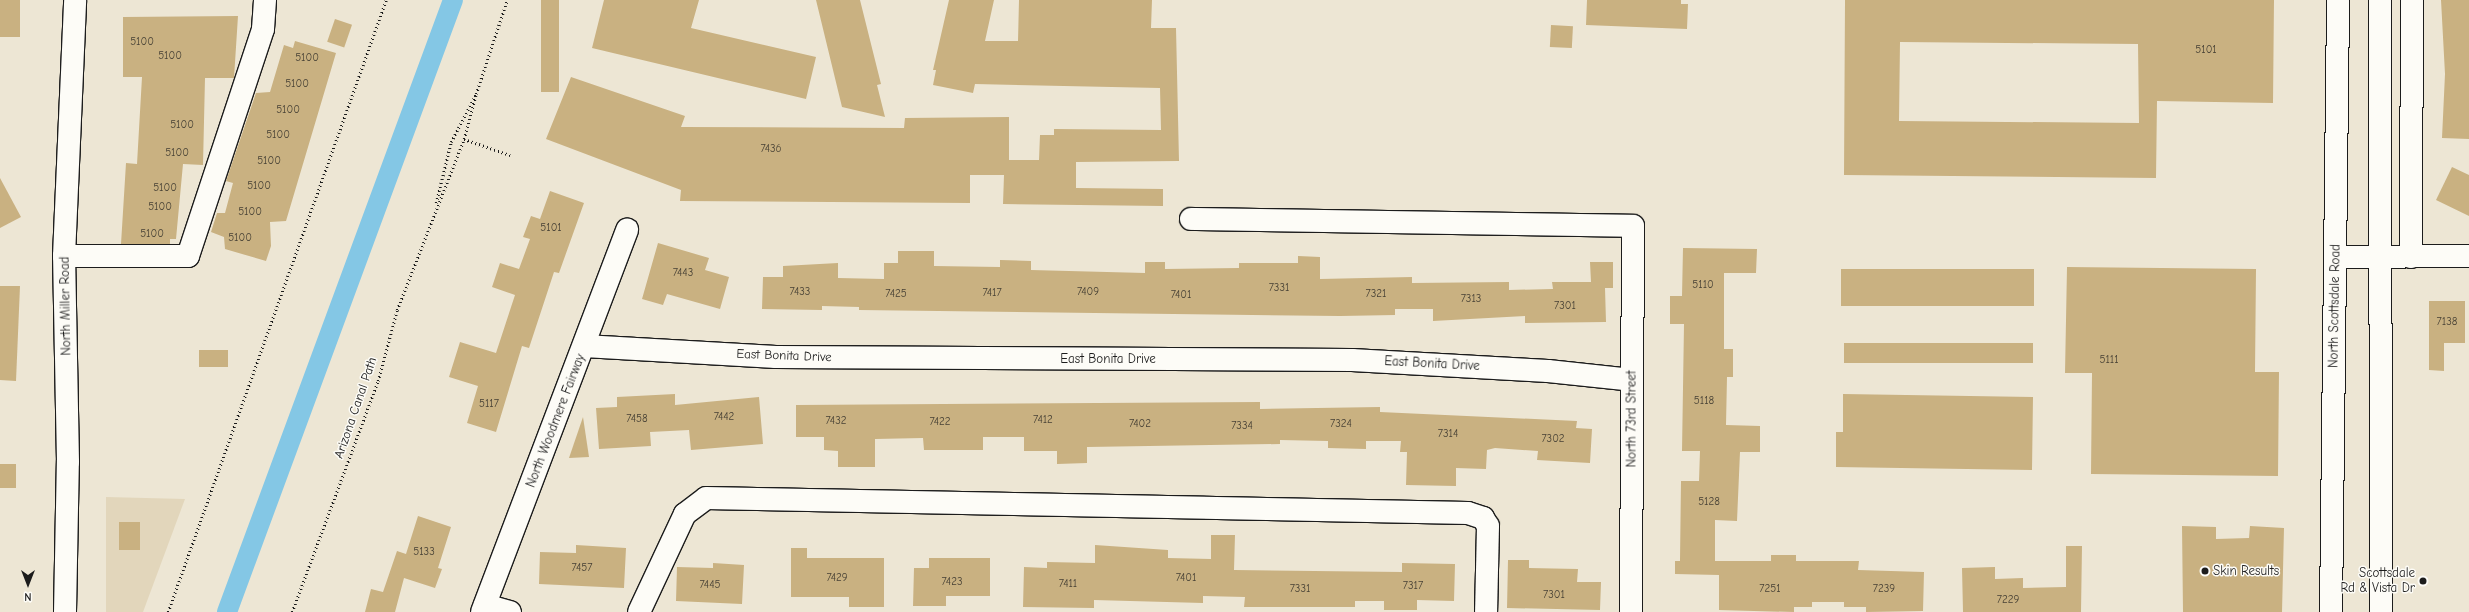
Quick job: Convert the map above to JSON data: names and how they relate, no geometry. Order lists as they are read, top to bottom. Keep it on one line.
{"streets":{"street":["North Miller Road","North Scottsdale Road","East Bonita Drive","North 73rd Street","North Woodmere Fairway"],"path":["Arizona Canal Path"]},"crossings":[["East Bonita Drive","North 73rd Street"],["East Bonita Drive","North Woodmere Fairway"]],"places":["Skin Results","Scottsdale Rd & Vista Dr"],"house_numbers":["5100","5101","5100","5100","5100","5100","5100","5100","7436","5100","5100","5100","5100","5100","5100","5101","5100","5100","7443","5110","7331","7433","7409","7417","7425","7321","7401","7313","7301","7138","5111","5118","5117","7442","7458","7412","7432","7422","7402","7324","7334","7314","7302","5128","5133","7457","7429","7401","7423","7411","7445","7317","7331","7251","7239","7301","7229"],"north":"bottom"}
